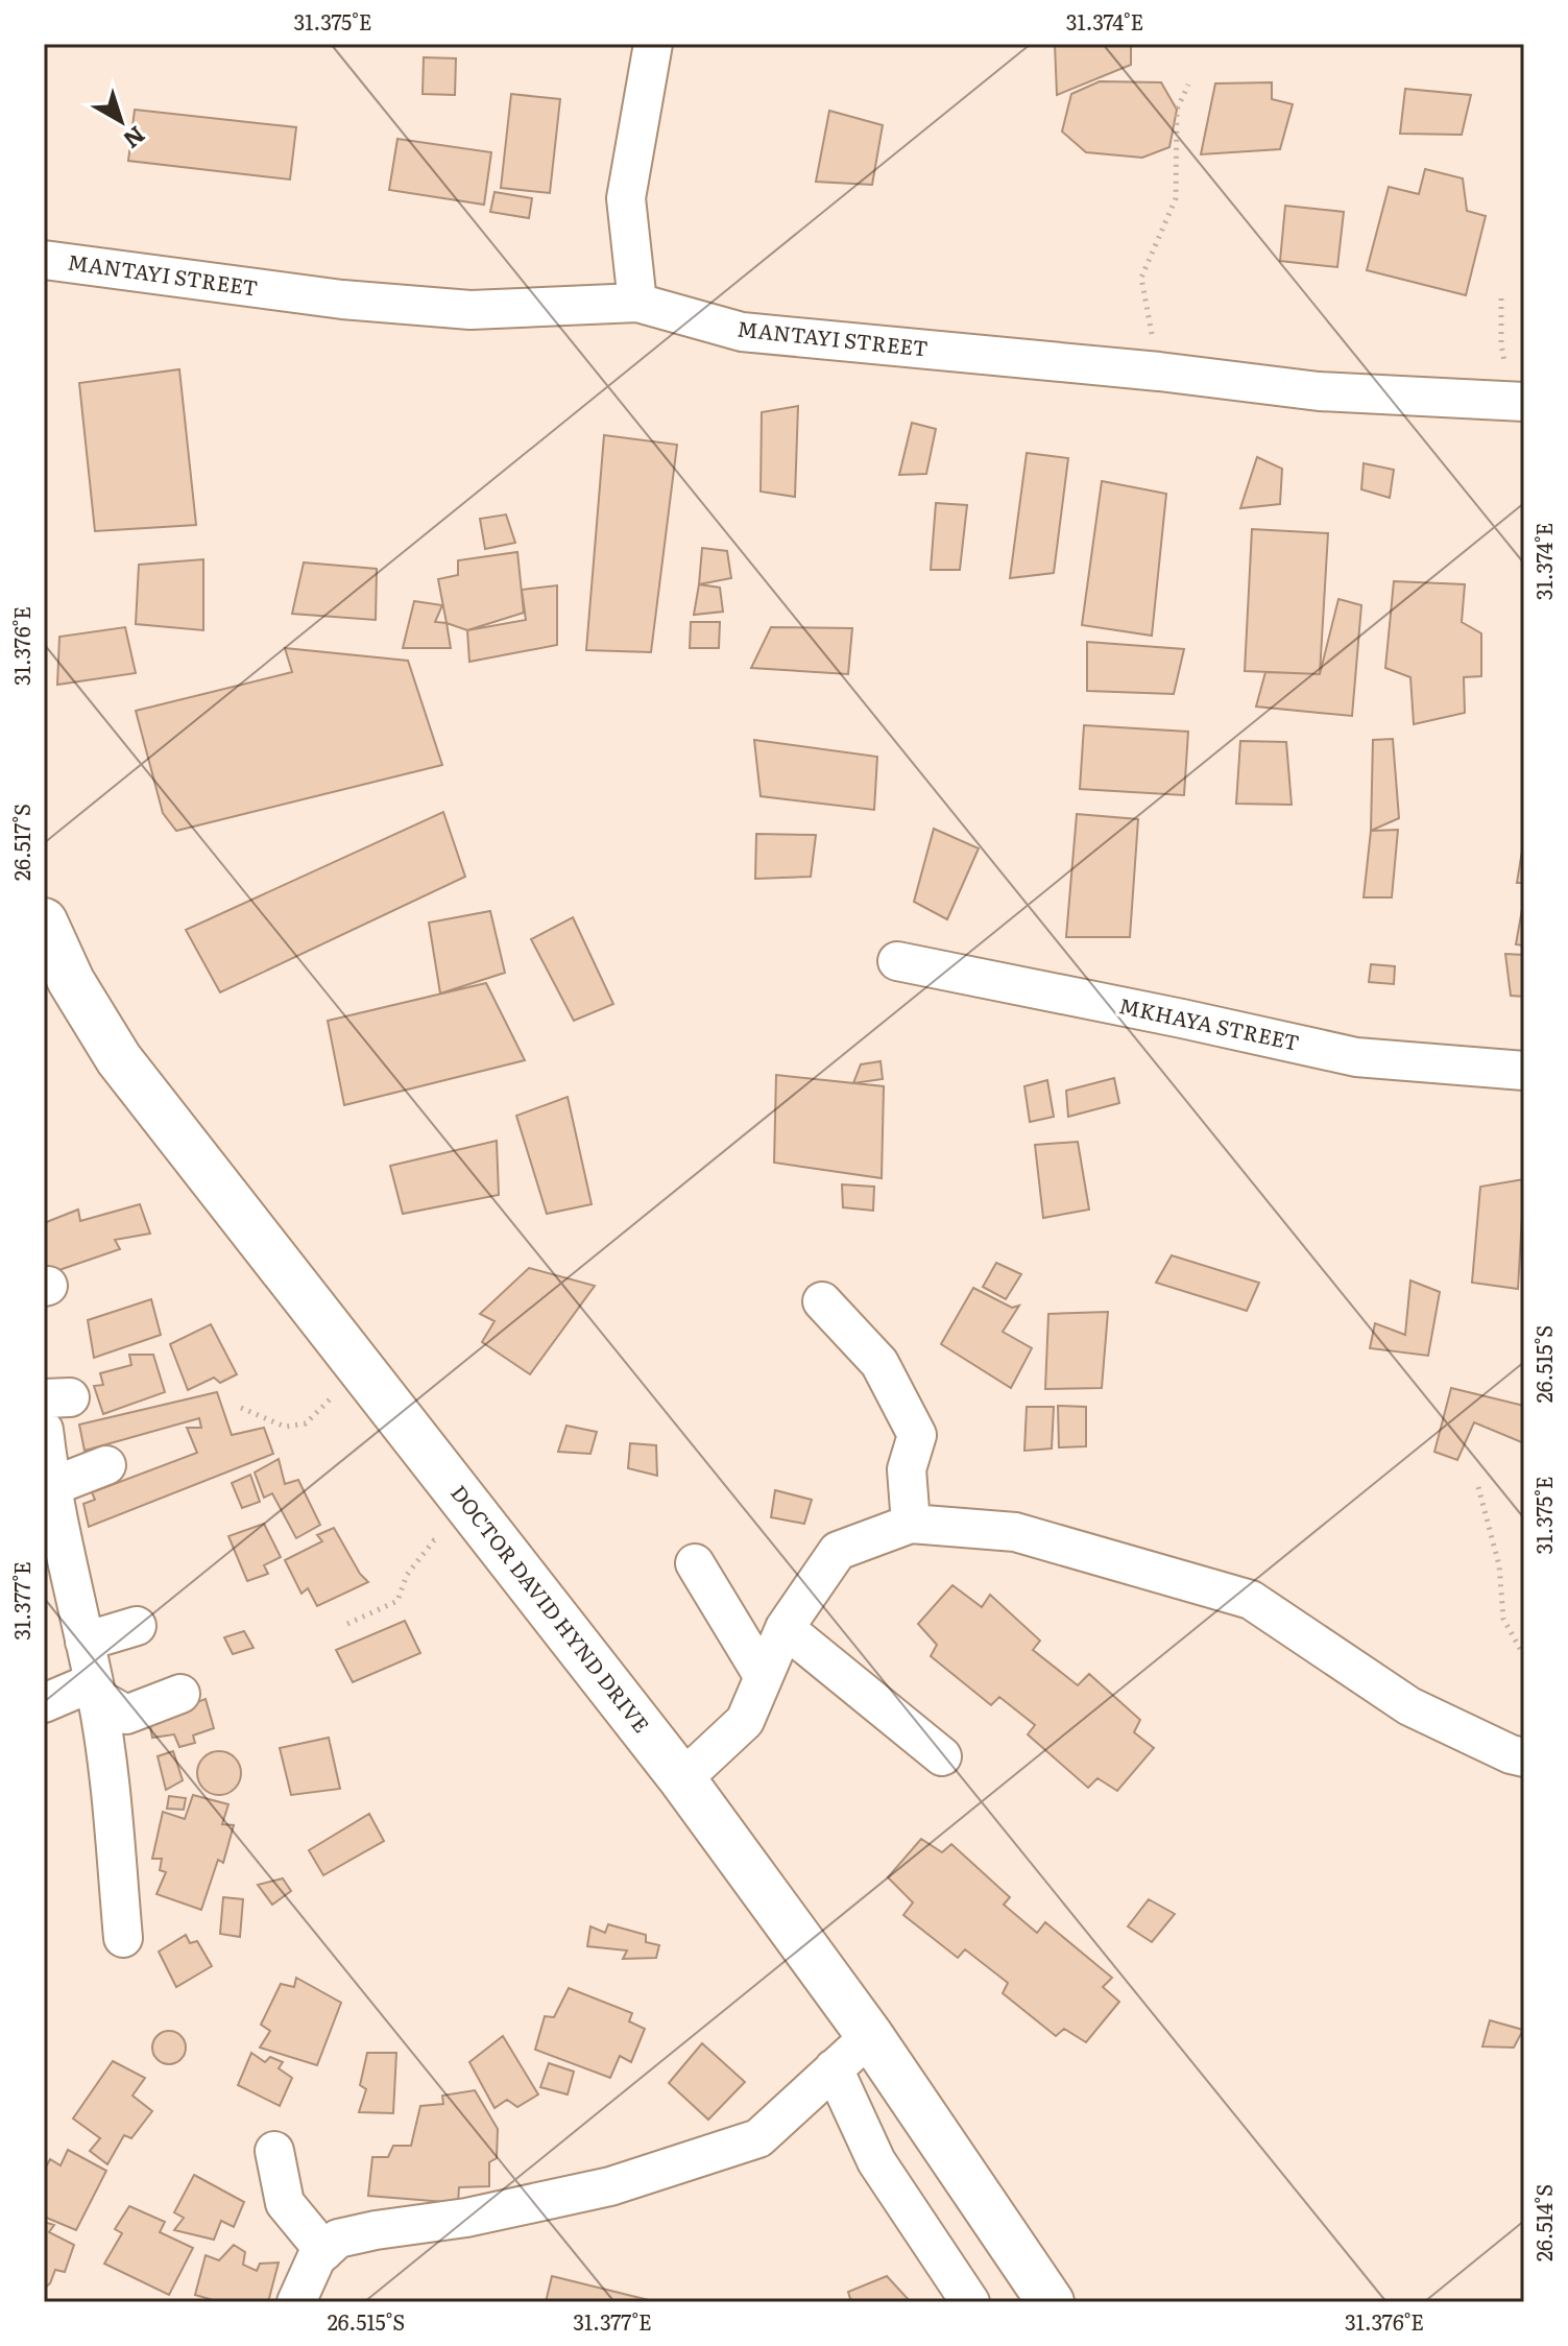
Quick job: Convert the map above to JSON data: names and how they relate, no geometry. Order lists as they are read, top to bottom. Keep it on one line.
{"streets":{"main road":["DOCTOR DAVID HYND DRIVE"],"street":["MANTAYI STREET","MKHAYA STREET"]},"north":"bottom right","coordinates":["31.375°E","31.374°E","31.376°E","26.517°S","26.515°S","31.377°E","26.514°S"]}
